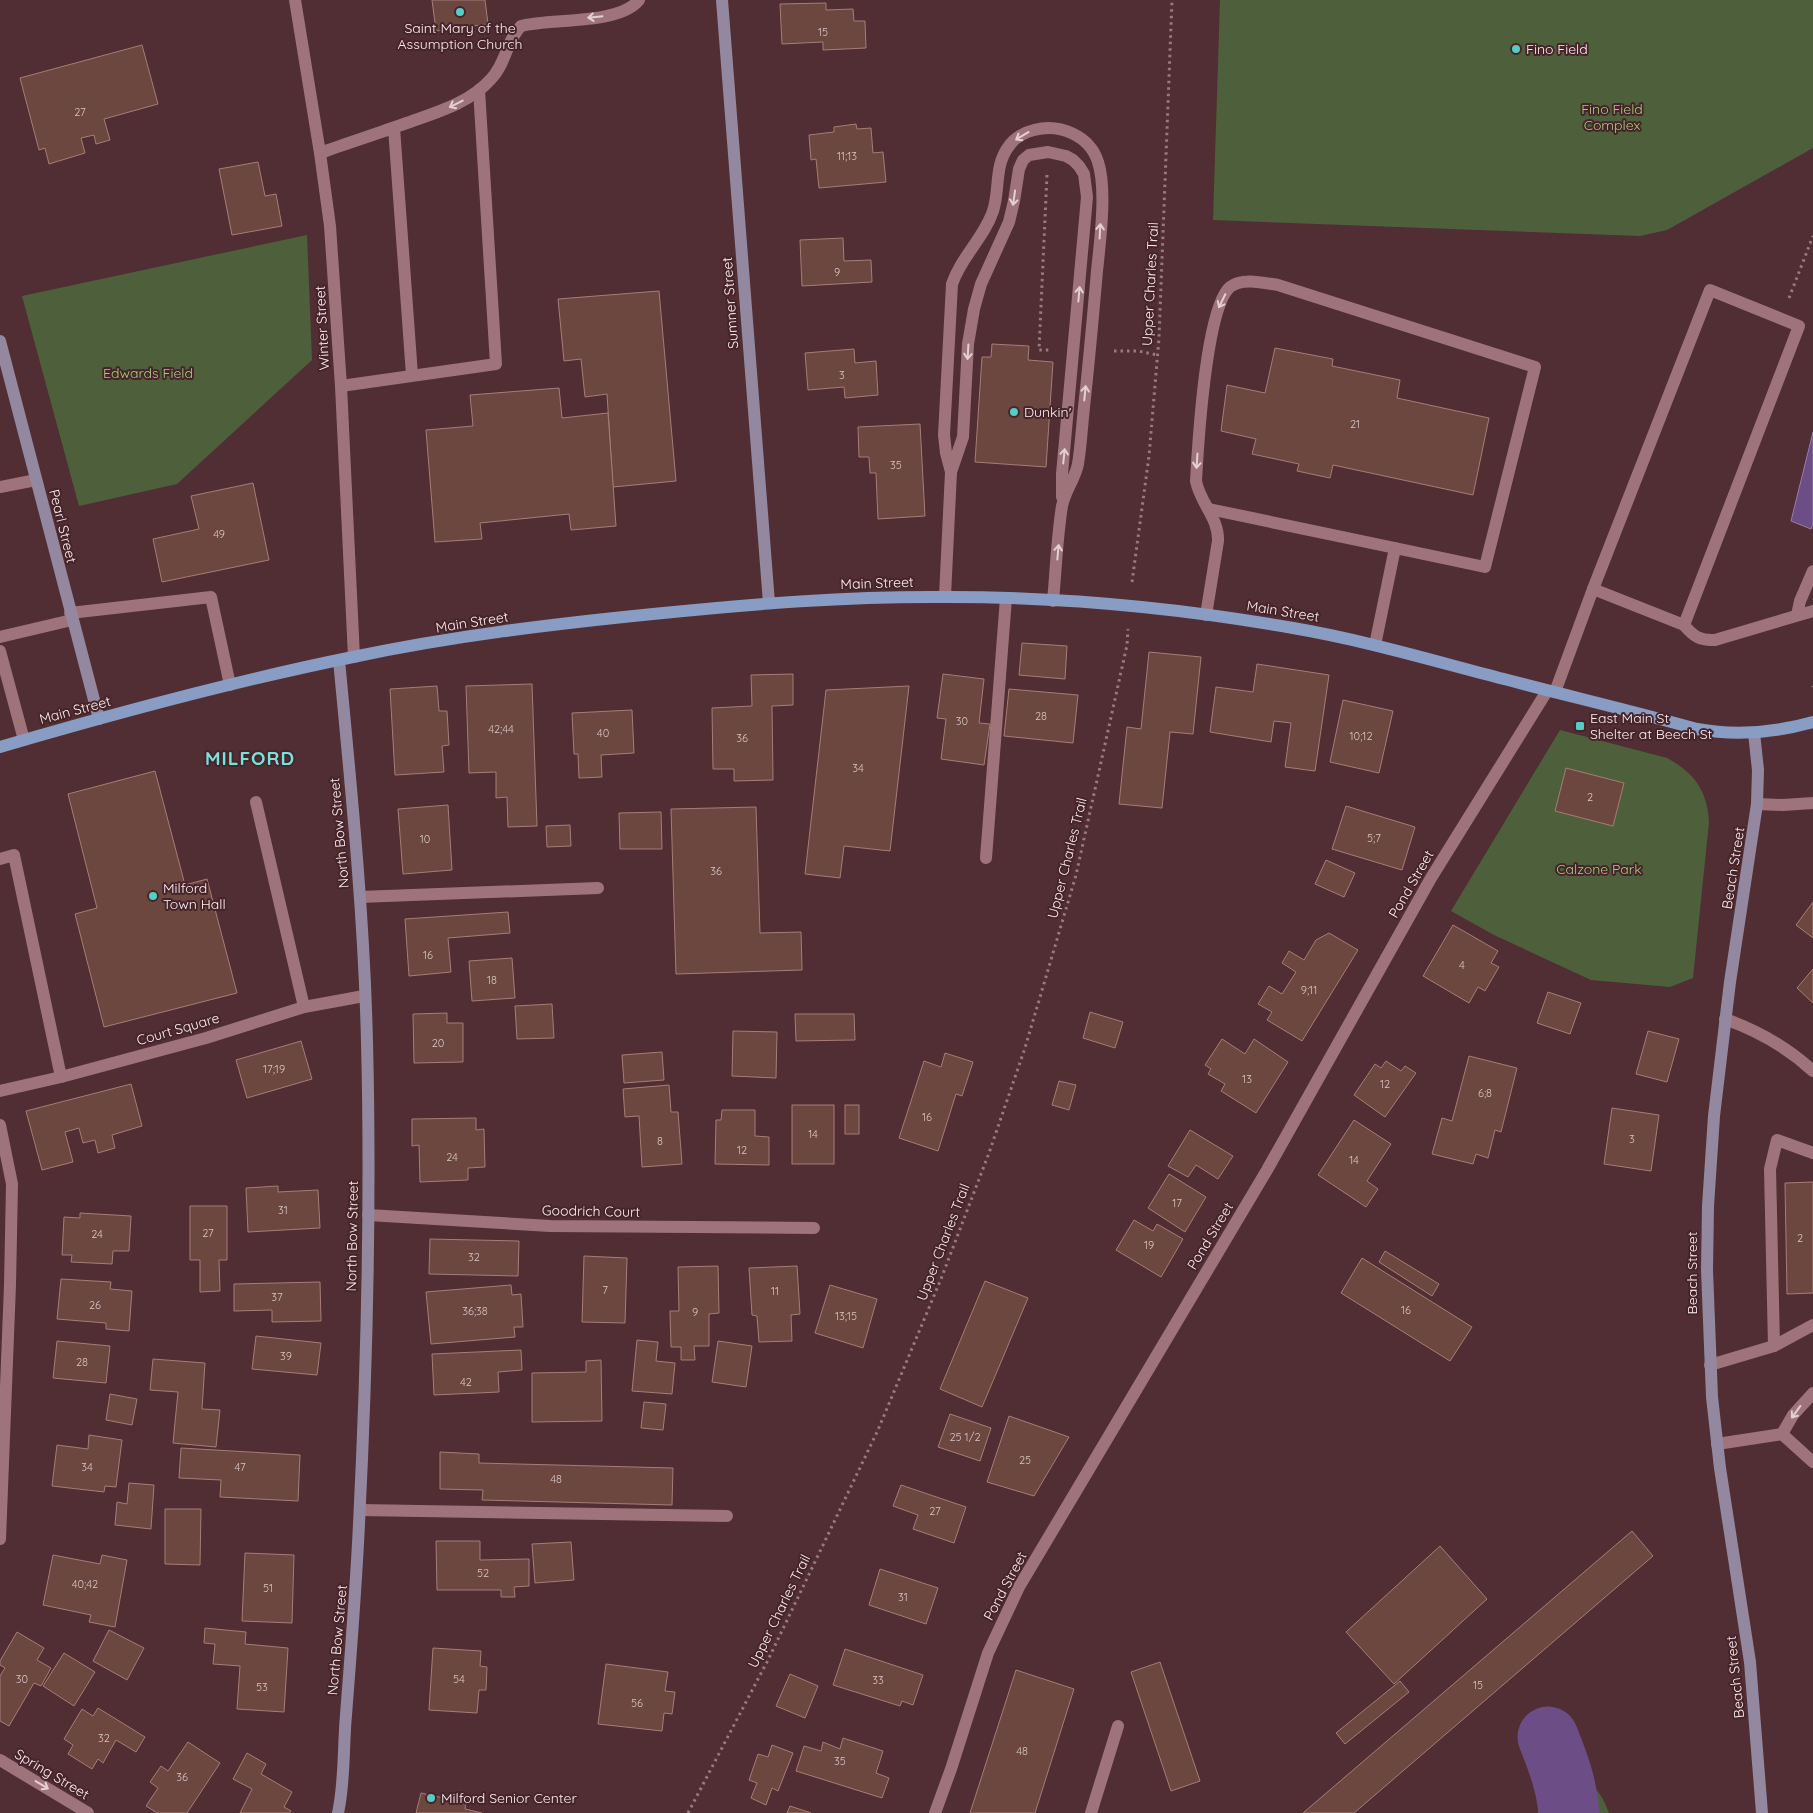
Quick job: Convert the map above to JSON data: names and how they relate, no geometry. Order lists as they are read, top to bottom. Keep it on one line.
{"streets":{"main road":["Main Street"],"street":["Sumner Street","Winter Street","Pearl Street","North Bow Street","Beach Street","Pond Street","Court Square","Goodrich Court","Spring Street"],"path":["Upper Charles Trail"]},"crossings":[["Sumner Street","Main Street"],["Winter Street","Main Street"],["Pearl Street","Main Street"],["Main Street","North Bow Street"],["Main Street","Beach Street"],["Main Street","Pond Street"],["North Bow Street","Court Square"],["North Bow Street","Goodrich Court"]],"one_way":["Spring Street"],"districts":["MILFORD"],"parks":["Fino Field Complex","Edwards Field","Calzone Park"],"places":{"other":["Saint Mary of the Assumption Church","Fino Field","Dunkin'","Milford Town Hall","Milford Senior Center"],"transit":["East Main St Shelter at Beech St"]},"house_numbers":["15","27","11;13","9","3","21","35","49","28","30","42;44","40","10;12","36","34","2","5;7","10","36","16","4","18","9;11","20","17;19","13","12","6;8","16","14","3","8","12","24","14","17","31","27","24","2","19","32","7","11","37","26","16","36;38","9","13;15","39","28","42","25 1/2","25","34","47","48","27","52","40;42","51","31","30","54","33","15","53","56","32","48","35","36"]}
